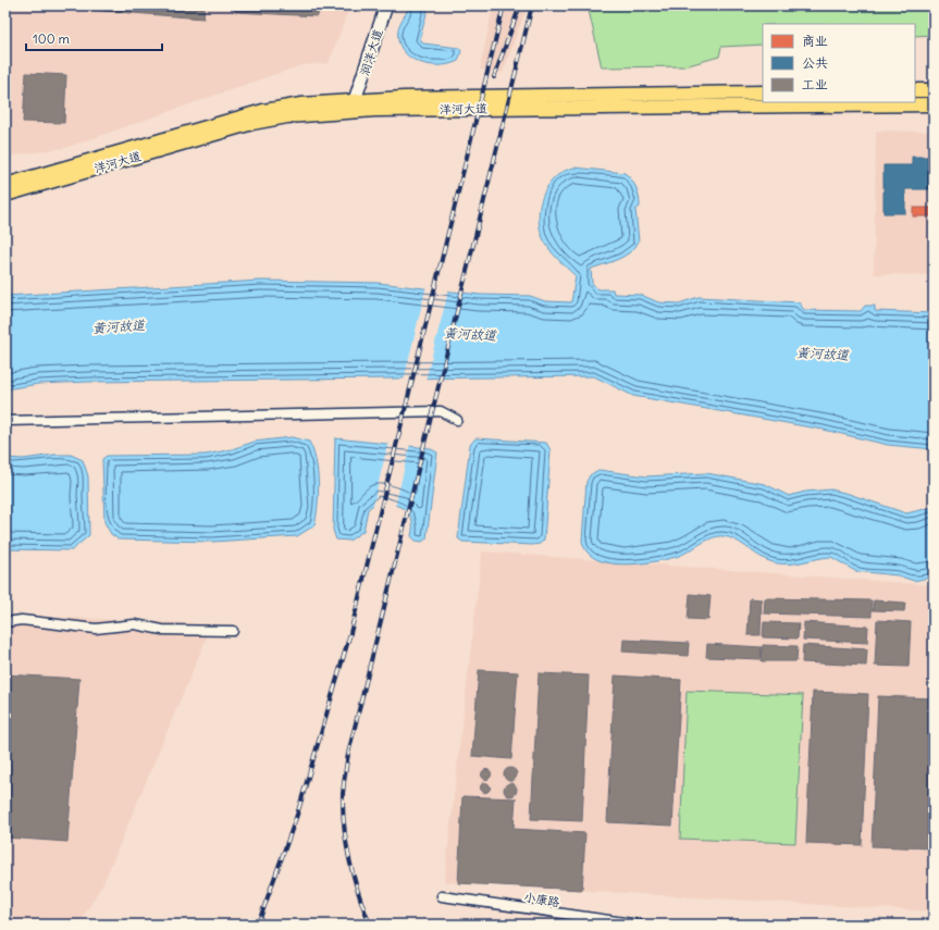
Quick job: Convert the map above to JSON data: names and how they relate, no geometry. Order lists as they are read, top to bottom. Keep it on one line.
{"streets":{"main road":["洋河大道"],"street":["润洋大道","小康路"]},"crossings":[["润洋大道","洋河大道"]],"water":["黄河故道"],"legend":["商业","公共","工业"],"scale_bar":"100 m"}
